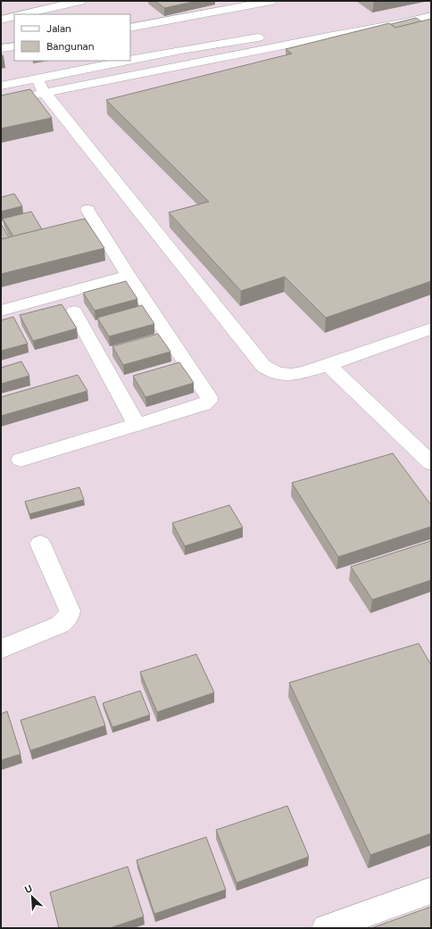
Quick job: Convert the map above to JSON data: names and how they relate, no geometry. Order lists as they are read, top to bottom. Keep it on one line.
{"legend":["Jalan","Bangunan"],"north":"top left"}
